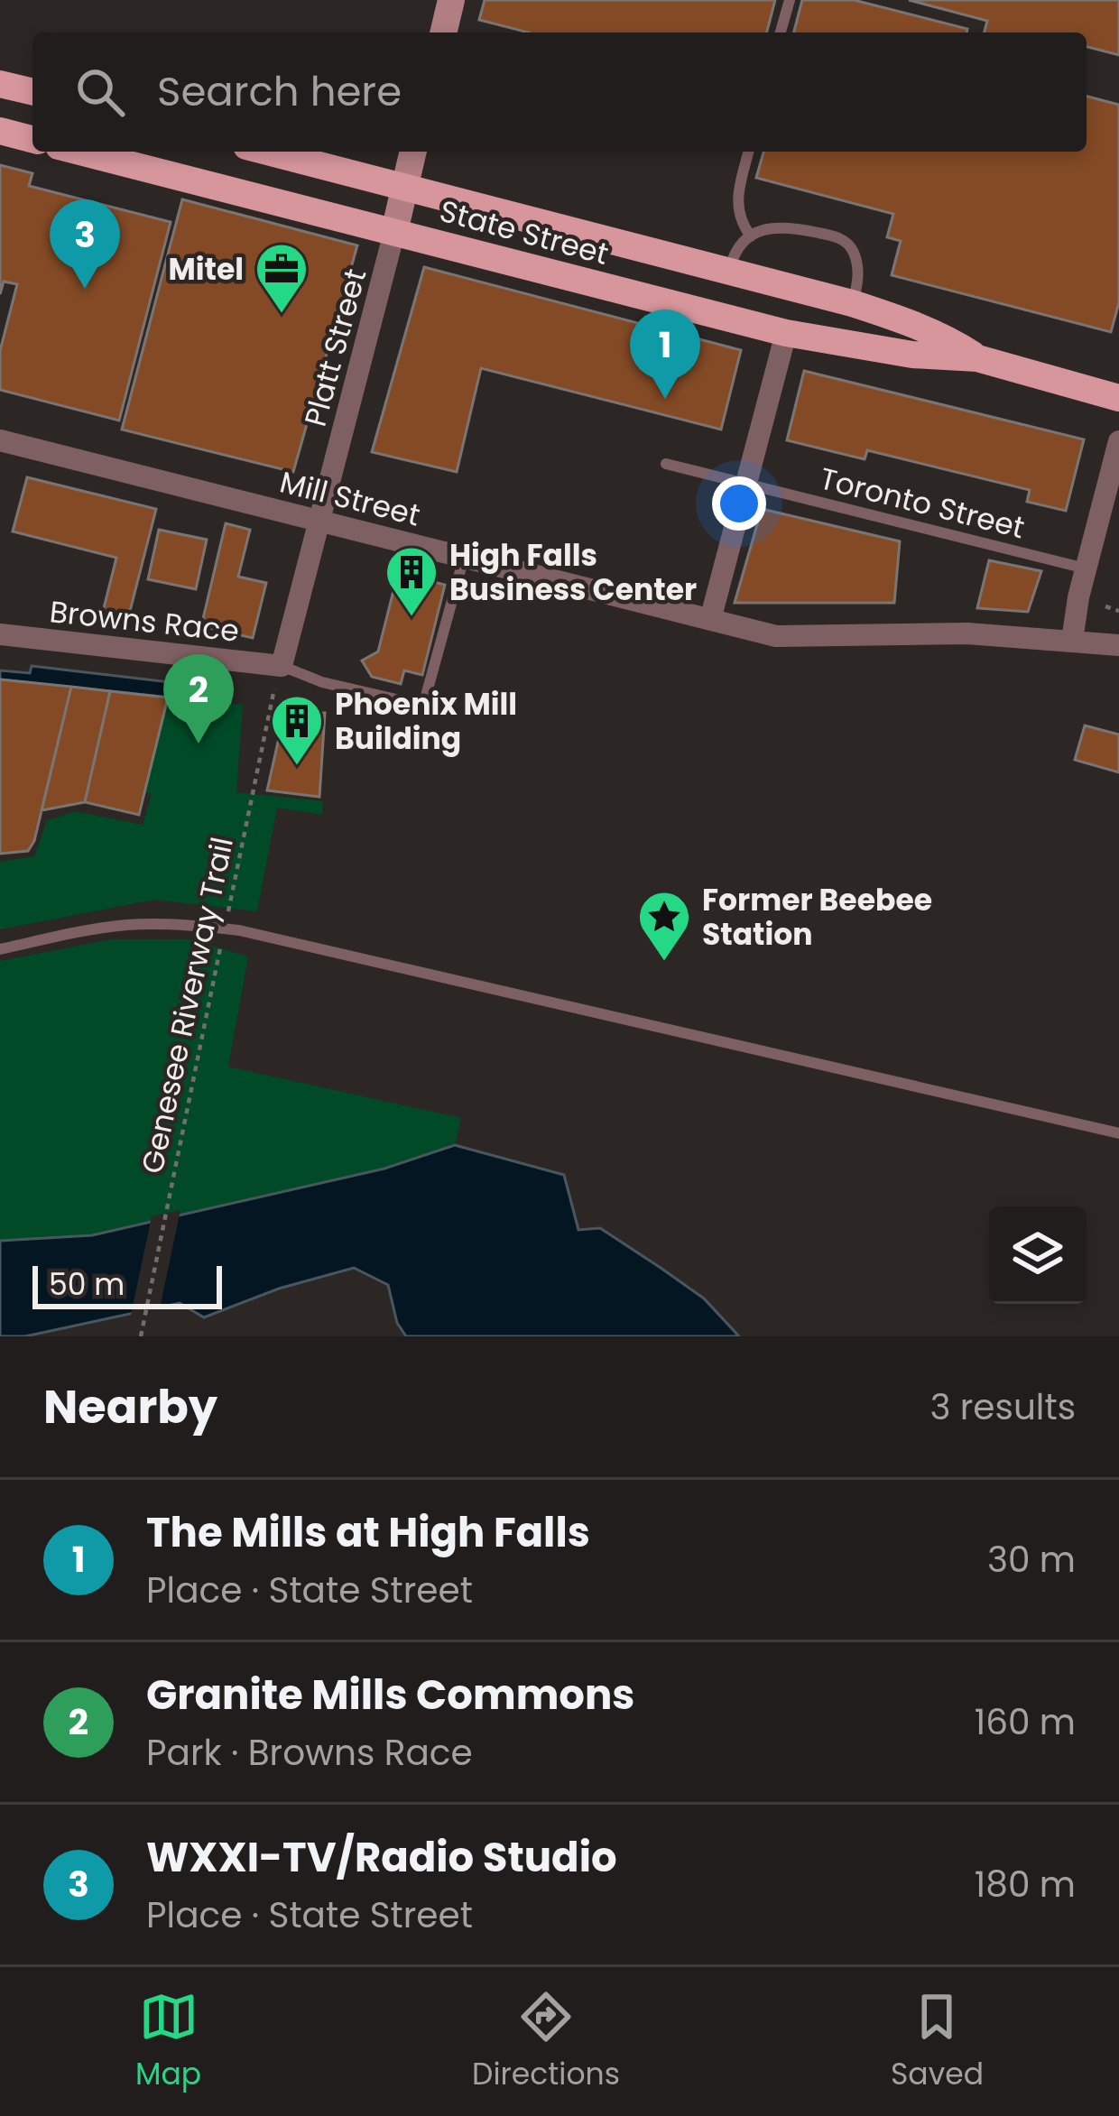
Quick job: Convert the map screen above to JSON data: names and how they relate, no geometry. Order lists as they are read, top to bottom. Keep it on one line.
{"streets":{"main road":["State Street"],"street":["Platt Street","Mill Street","Browns Race"],"lane":["Toronto Street"],"path":["Genesee Riverway Trail"]},"crossings":[["State Street","Platt Street"],["Platt Street","Mill Street"],["Platt Street","Browns Race"],["Platt Street","Genesee Riverway Trail"],["Browns Race","Genesee Riverway Trail"]],"places":{"office":["Mitel"],"building":["High Falls Business Center","Phoenix Mill Building"],"place":["Former Beebee Station"]},"scale_bar":"50 m","page":{"search":"Search here","pins":["3","1","2"],"scale":"50 m","heading":["Nearby","3 results"],"list":[{"mark":"1","name":"The Mills at High Falls","note":"Place · State Street","value":"30 m"},{"mark":"2","name":"Granite Mills Commons","note":"Park · Browns Race","value":"160 m"},{"mark":"3","name":"WXXI-TV/Radio Studio","note":"Place · State Street","value":"180 m"}],"nav":["Map","Directions","Saved"]}}
